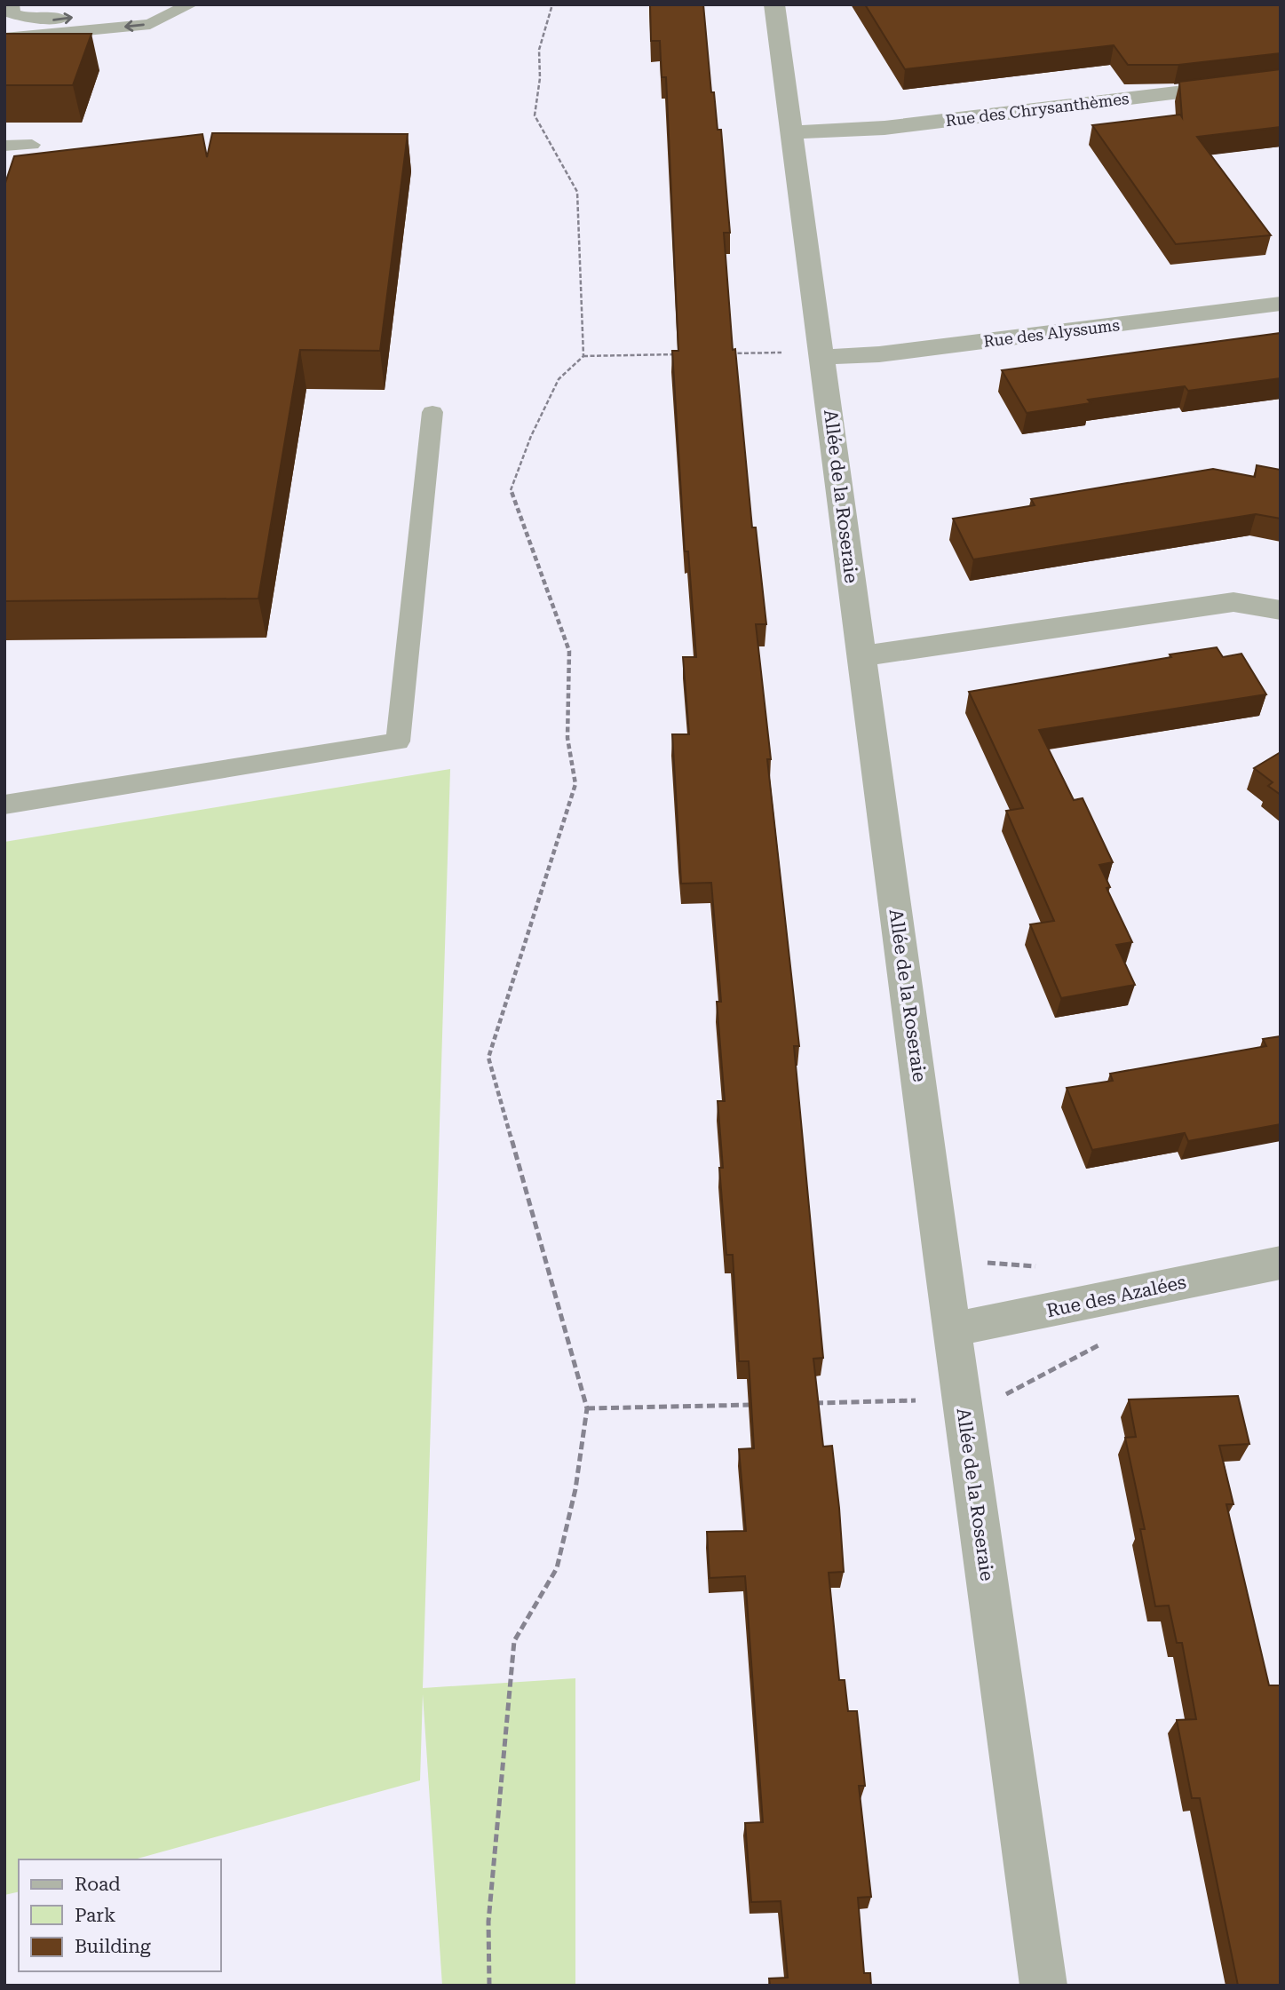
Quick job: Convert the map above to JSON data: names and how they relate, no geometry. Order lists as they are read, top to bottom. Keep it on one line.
{"streets":{"street":["Rue des Chrysanthèmes","Rue des Alyssums","Allée de la Roseraie","Rue des Azalées"]},"crossings":[["Rue des Chrysanthèmes","Allée de la Roseraie"],["Rue des Alyssums","Allée de la Roseraie"],["Allée de la Roseraie","Rue des Azalées"]],"legend":["Road","Park","Building"]}
